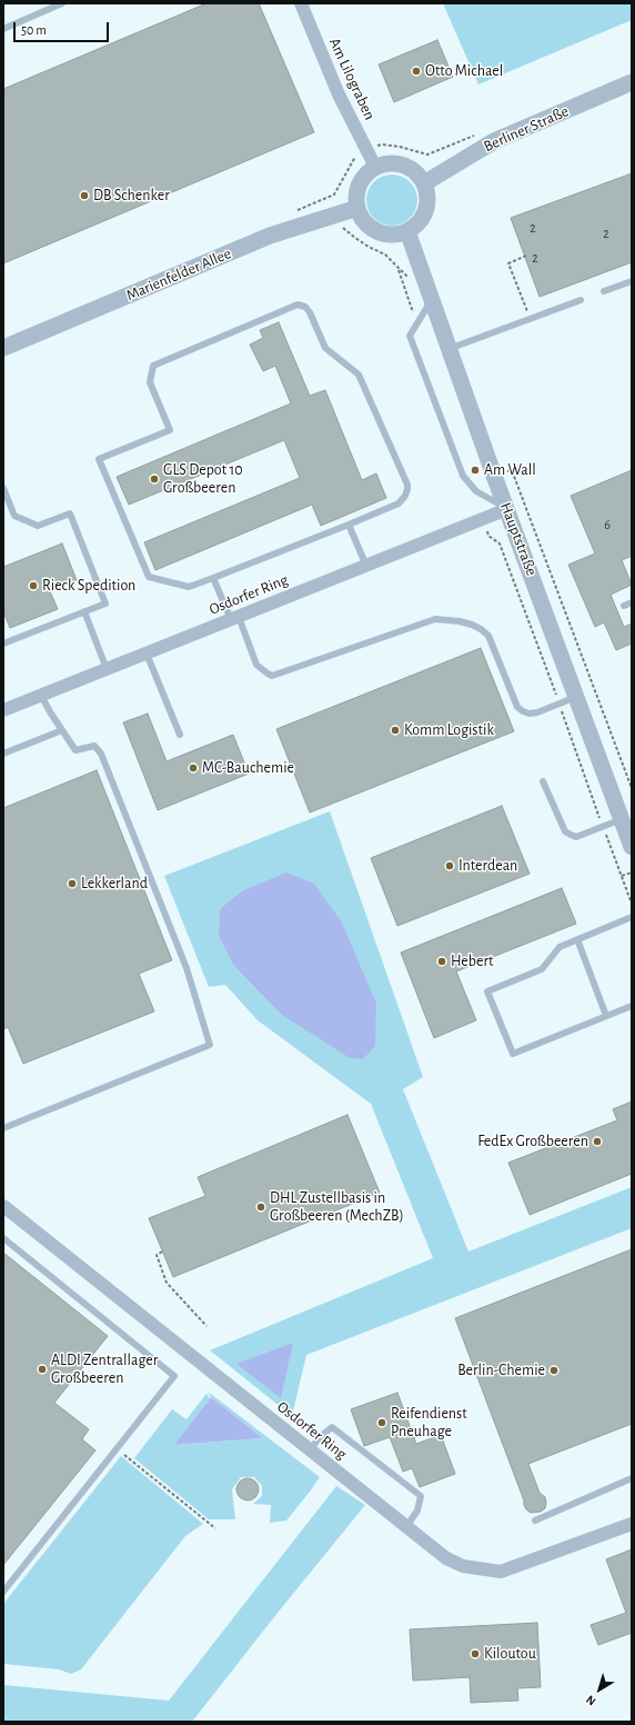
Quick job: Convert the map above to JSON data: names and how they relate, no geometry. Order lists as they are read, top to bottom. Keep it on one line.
{"streets":{"street":["Am Lilograben","Berliner Straße","Marienfelder Allee","Hauptstraße","Osdorfer Ring"]},"crossings":[["Am Lilograben","Berliner Straße"],["Am Lilograben","Marienfelder Allee"],["Am Lilograben","Hauptstraße"],["Berliner Straße","Marienfelder Allee"],["Berliner Straße","Hauptstraße"],["Marienfelder Allee","Hauptstraße"],["Hauptstraße","Osdorfer Ring"]],"places":["Otto Michael","DB Schenker","Am Wall","GLS Depot 10 Großbeeren","Rieck Spedition","Komm Logistik","MC-Bauchemie","Interdean","Lekkerland","Hebert","FedEx Großbeeren","DHL Zustellbasis in Großbeeren (MechZB)","ALDI Zentrallager Großbeeren","Berlin-Chemie","Reifendienst Pneuhage","Kiloutou"],"house_numbers":["2","2","2","6"],"scale_bar":"50 m","north":"bottom left"}
